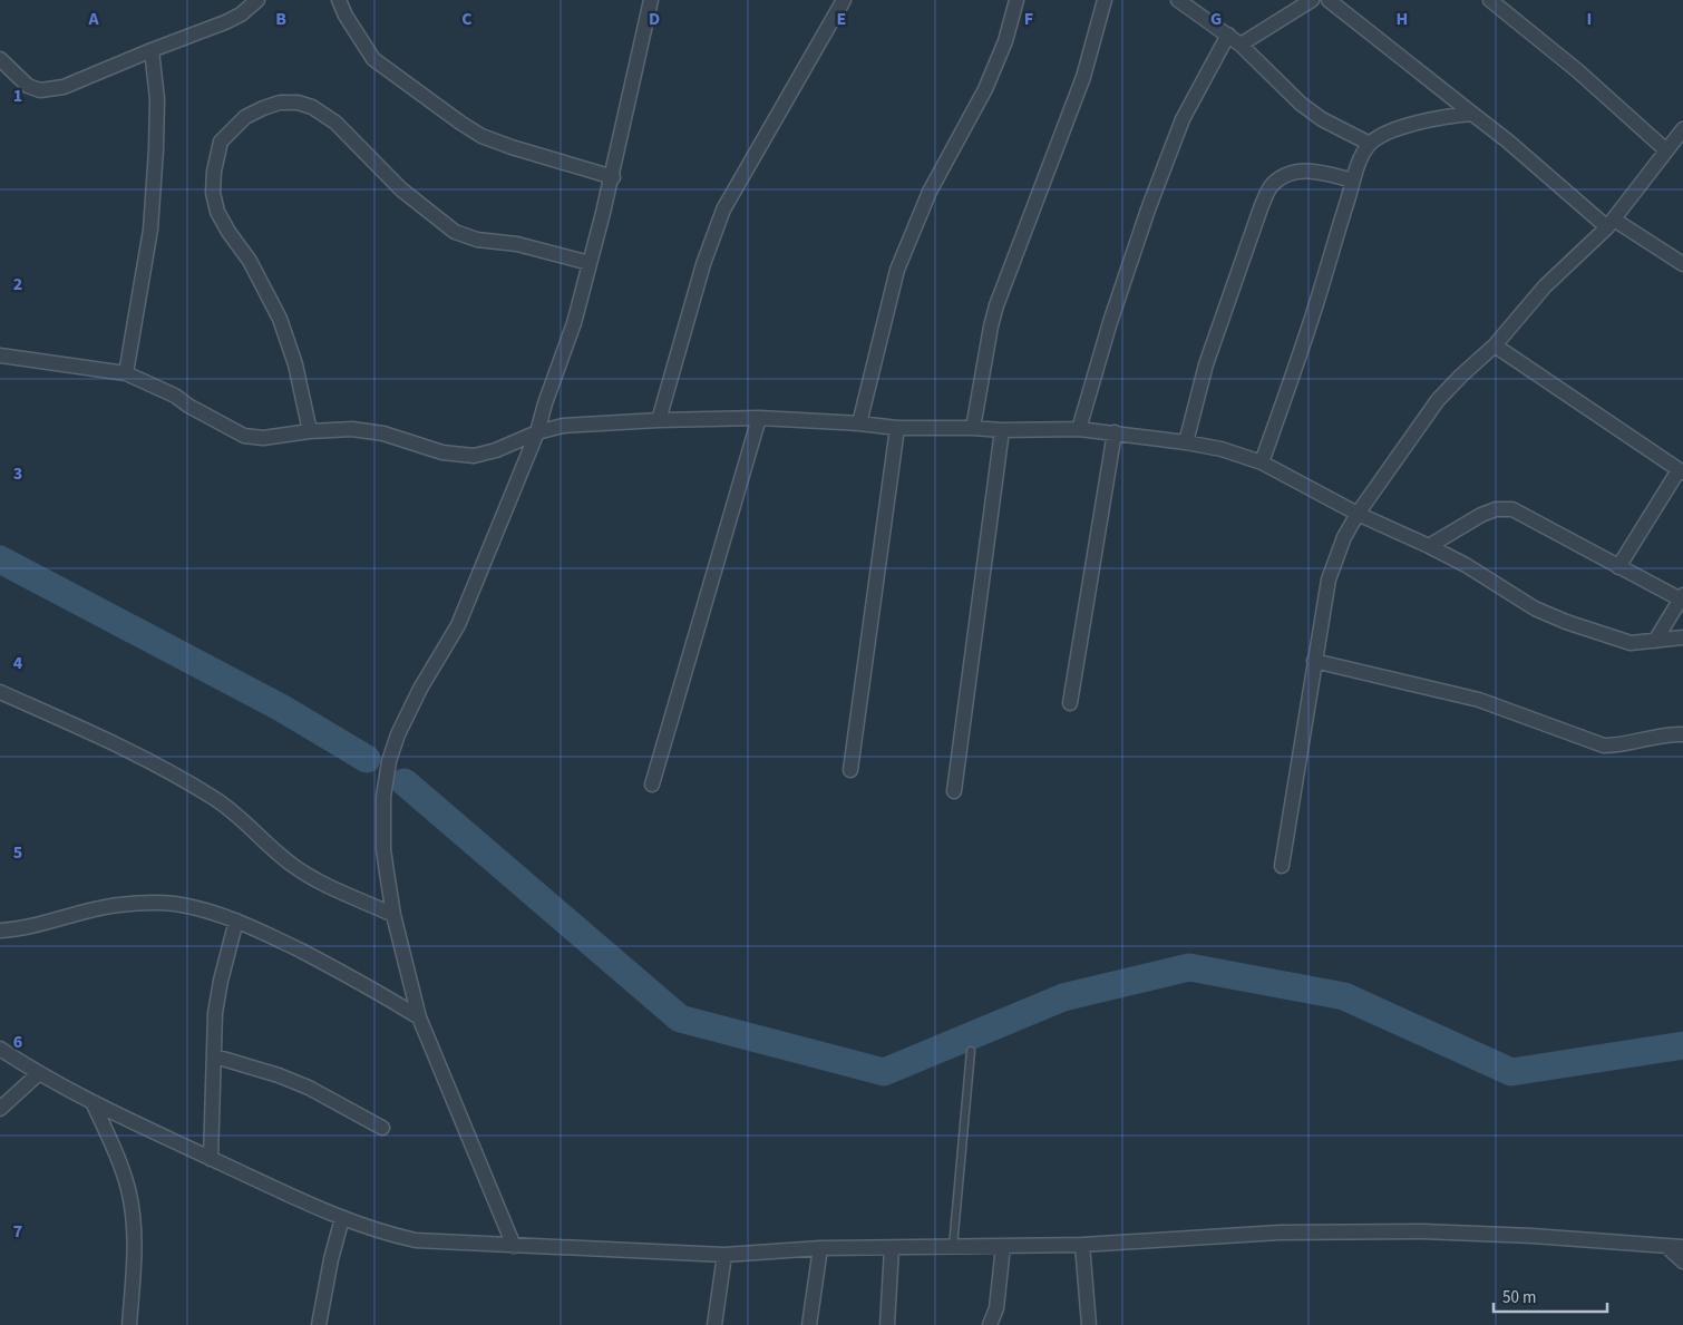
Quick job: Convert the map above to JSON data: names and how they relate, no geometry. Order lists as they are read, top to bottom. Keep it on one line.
{"scale_bar":"50 m","grid":{"columns":["A","B","C","D","E","F","G","H","I"],"rows":["1","2","3","4","5","6","7"]}}
